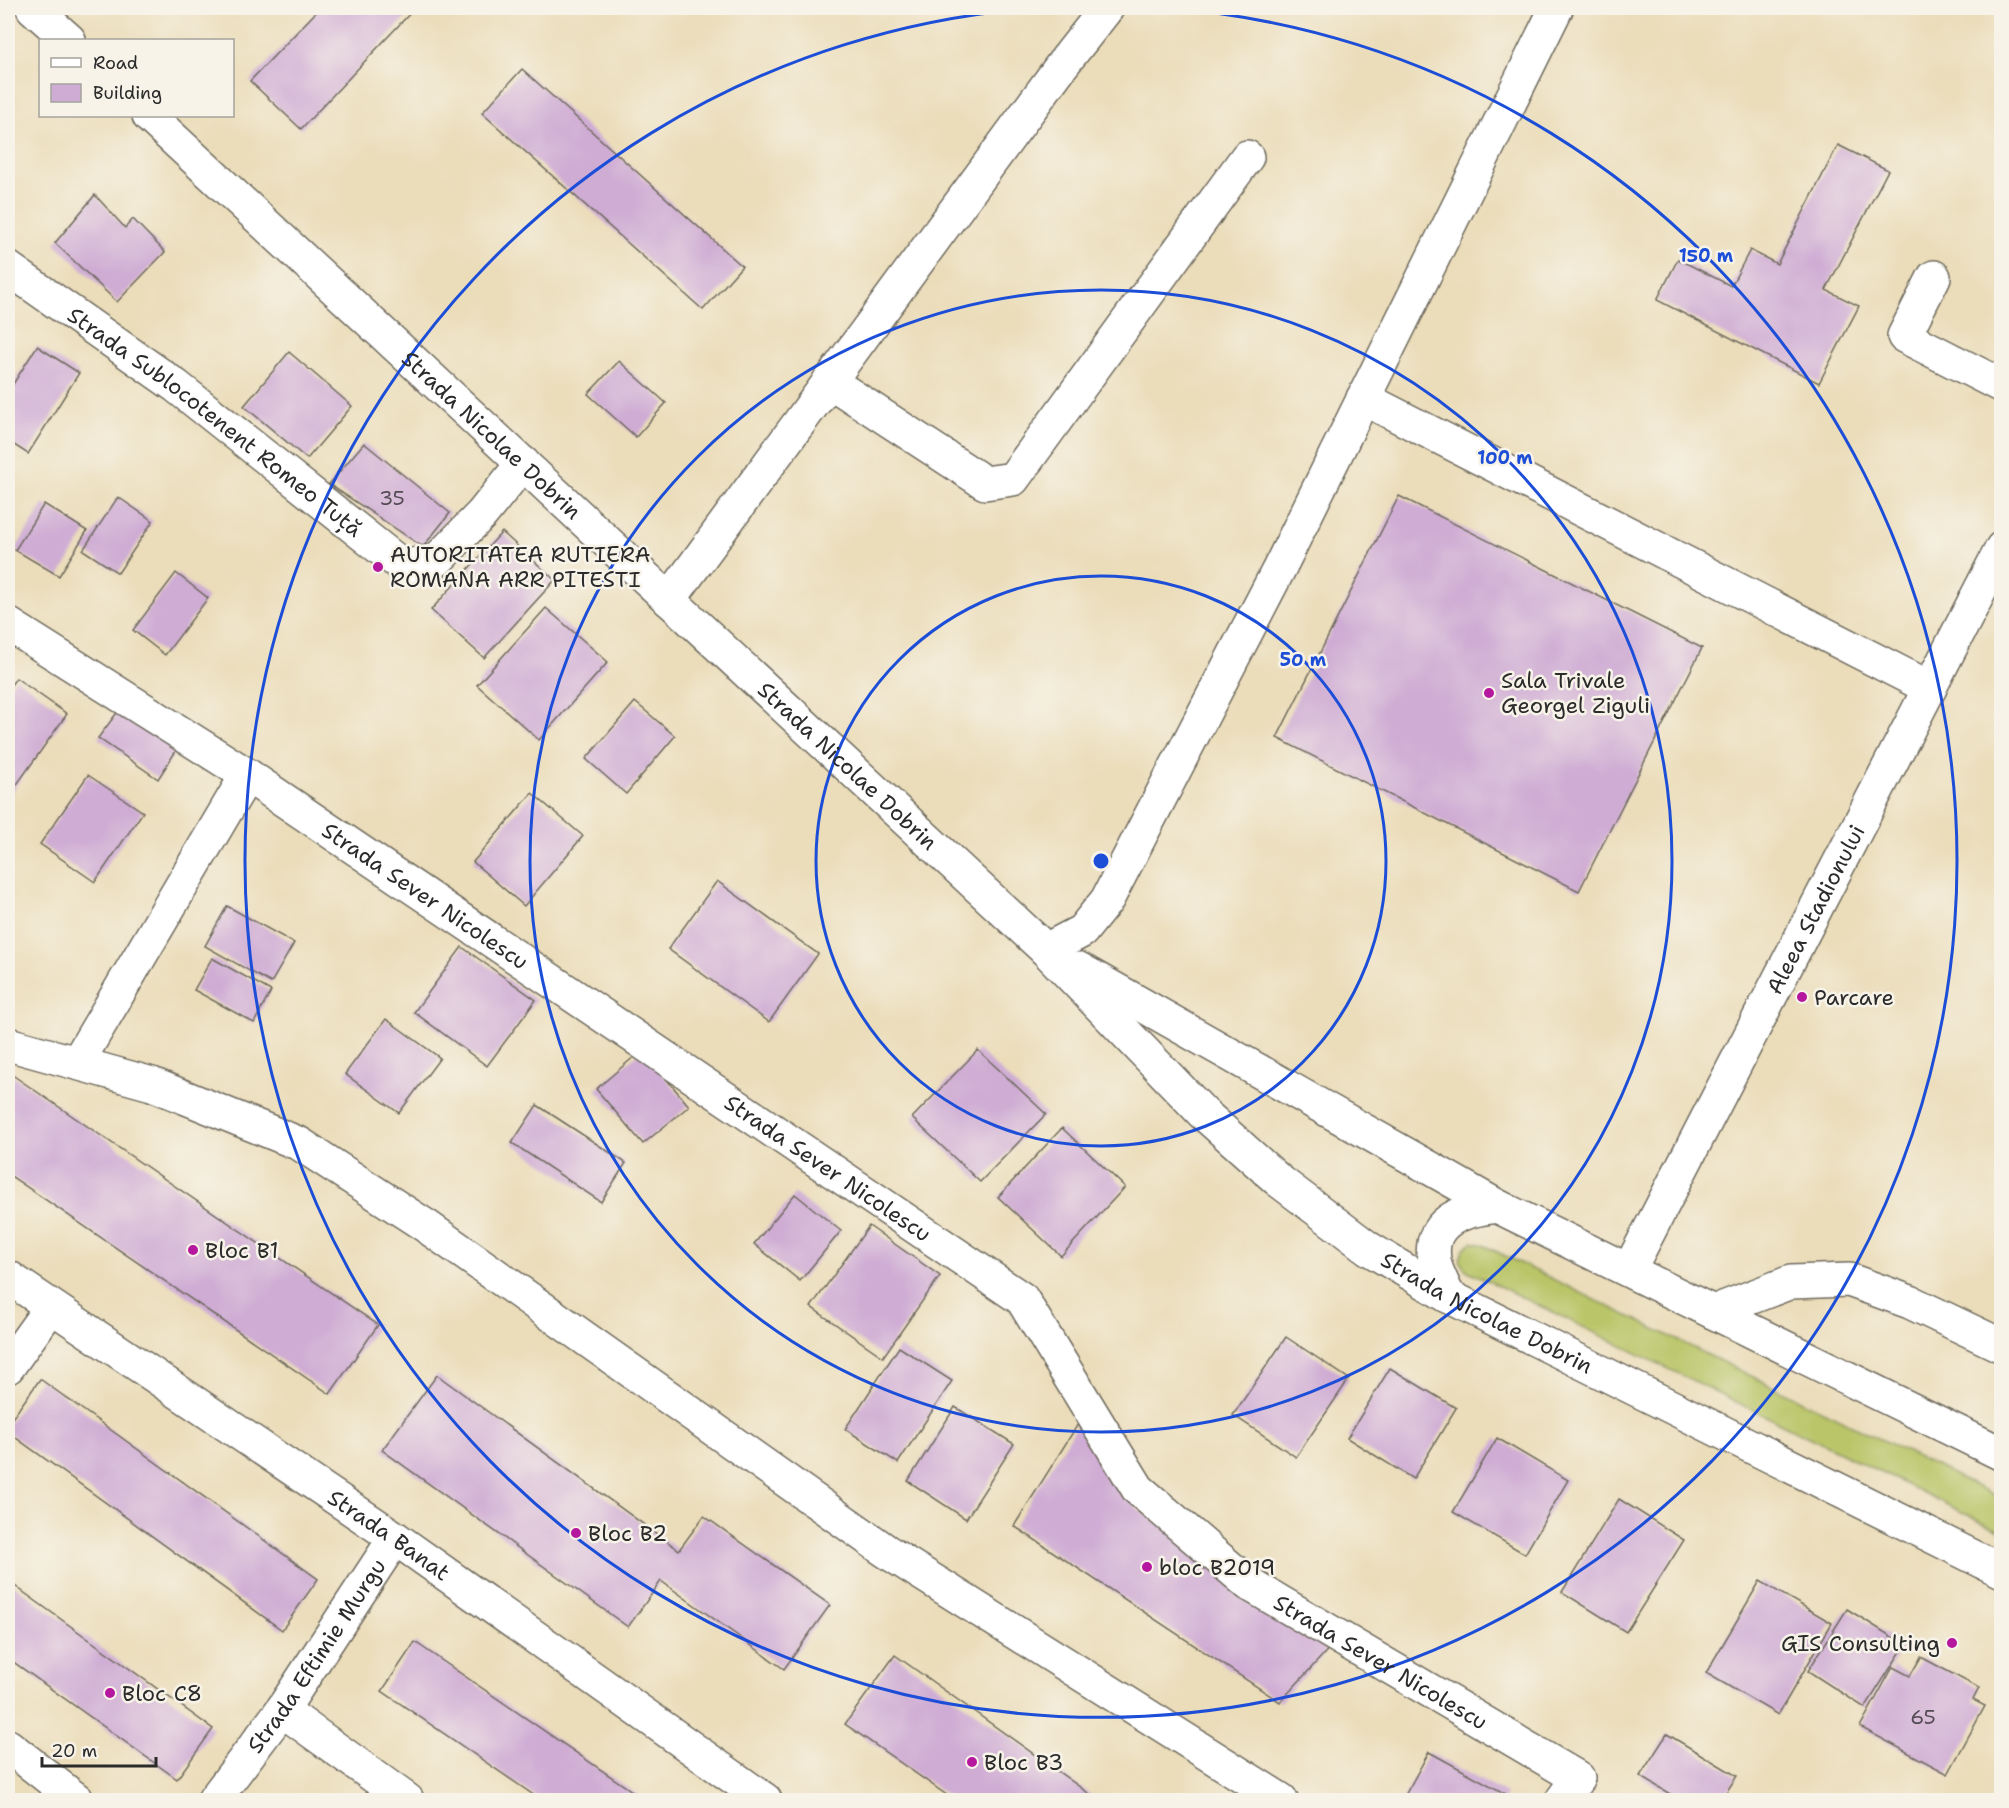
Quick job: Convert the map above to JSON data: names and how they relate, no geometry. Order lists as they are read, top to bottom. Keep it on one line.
{"streets":{"street":["Strada Sublocotenent Romeo Tuță","Strada Nicolae Dobrin","Strada Sever Nicolescu","Aleea Stadionului","Strada Banat","Strada Eftimie Murgu"]},"crossings":[["Strada Sublocotenent Romeo Tuță","Strada Nicolae Dobrin"],["Strada Nicolae Dobrin","Aleea Stadionului"],["Strada Banat","Strada Eftimie Murgu"]],"places":["AUTORITATEA RUTIERA ROMANA ARR PITESTI","Sala Trivale Georgel Ziguli","Parcare","Bloc B1","Bloc B2","bloc B2019","GIS Consulting","Bloc C8","Bloc B3"],"house_numbers":["35","65"],"legend":["Road","Building"],"scale_bar":"20 m","rings":["150 m","100 m","50 m"]}
